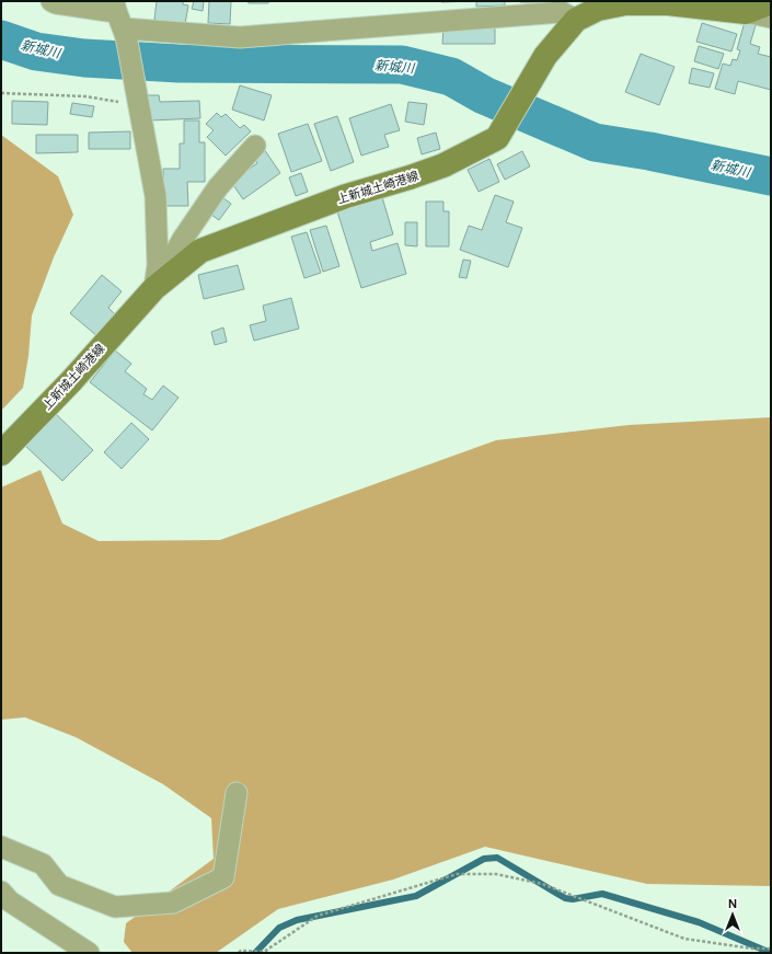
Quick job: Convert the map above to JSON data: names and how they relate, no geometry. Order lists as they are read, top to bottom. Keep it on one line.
{"streets":{"main road":["上新城土崎港線"]},"water":["新城川"],"north":"top"}
